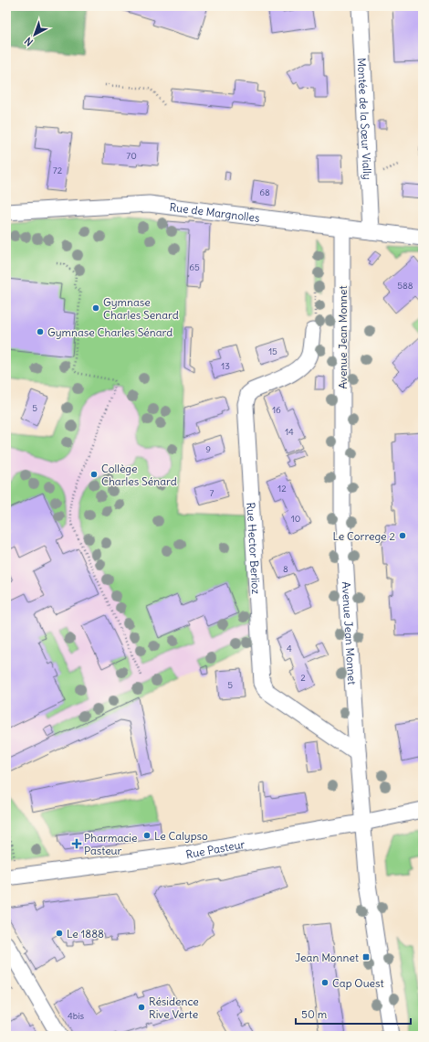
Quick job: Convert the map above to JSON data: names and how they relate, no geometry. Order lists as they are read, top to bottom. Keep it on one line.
{"streets":{"street":["Montée de la Sœur Vially","Rue de Margnolles","Avenue Jean Monnet","Rue Hector Berlioz","Rue Pasteur"]},"crossings":[["Montée de la Sœur Vially","Rue de Margnolles"],["Rue de Margnolles","Avenue Jean Monnet"],["Avenue Jean Monnet","Rue Hector Berlioz"],["Avenue Jean Monnet","Rue Pasteur"]],"places":{"other":["Gymnase Charles Senard","Gymnase Charles Sénard","Collège Charles Sénard","Le Correge 2","Le Calypso","Le 1888","Cap Ouest","Résidence Rive Verte"],"health":["Pharmacie Pasteur"],"transit":["Jean Monnet"]},"house_numbers":["70","72","68","65","588","15","13","5","16","14","9","12","7","10","8","4","2","5","4bis"],"scale_bar":"50 m","north":"bottom left"}
